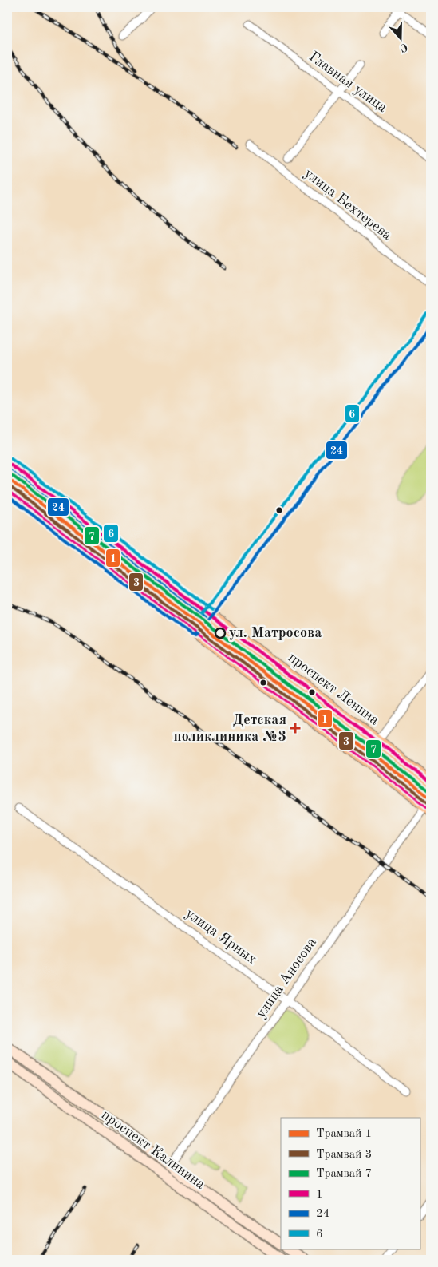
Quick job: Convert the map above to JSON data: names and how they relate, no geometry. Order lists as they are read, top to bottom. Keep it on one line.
{"streets":{"main road":["проспект Ленина","проспект Калинина"],"street":["Главная улица","улица Бехтерева","улица Ярных","улица Аносова"]},"crossings":[["улица Ярных","улица Аносова"],["улица Аносова","проспект Калинина"]],"places":{"other":["ул. Матросова"],"health":["Детская поликлиника №3"]},"lines":["transit line 6","transit line 24","transit line 1","tram line 7","tram line 1","tram line 3"],"legend":["Трамвай 1","Трамвай 3","Трамвай 7","1","24","6"],"north":"bottom"}
